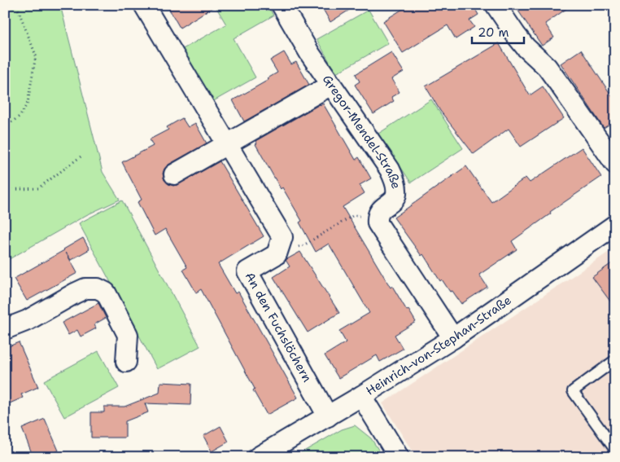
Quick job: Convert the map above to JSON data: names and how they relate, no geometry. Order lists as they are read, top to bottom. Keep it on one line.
{"streets":{"street":["Gregor-Mendel-Straße","An den Fuchslöchern","Heinrich-von-Stephan-Straße"]},"crossings":[["An den Fuchslöchern","Heinrich-von-Stephan-Straße"]],"scale_bar":"20 m"}
